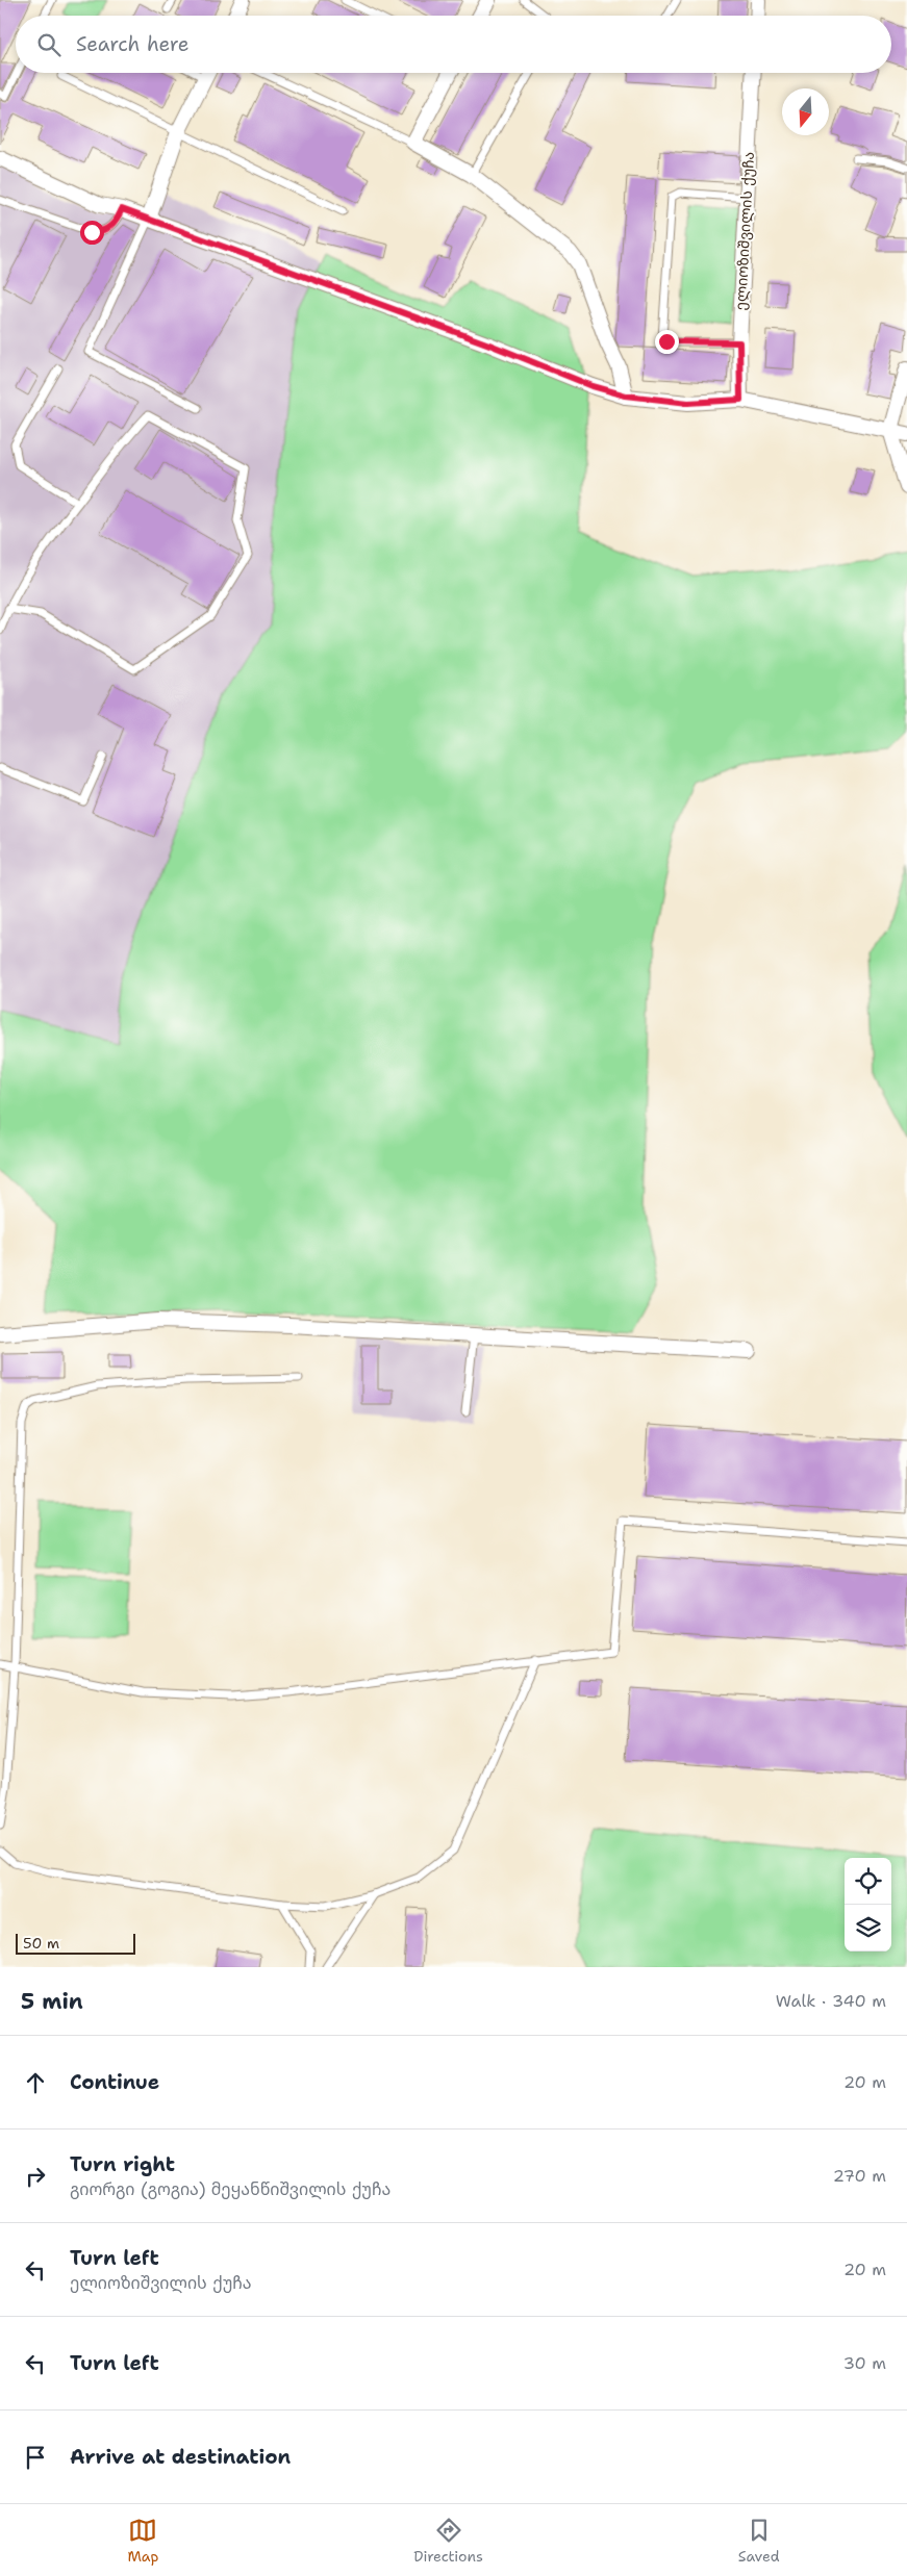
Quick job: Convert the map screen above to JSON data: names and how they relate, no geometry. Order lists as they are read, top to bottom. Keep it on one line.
{"streets":{"street":["ელიოზიშვილის ქუჩა"]},"scale_bar":"50 m","north":"bottom","page":{"search":"Search here","scale":"50 m","heading":["5 min","Walk · 340 m"],"list":[["Continue","20 m"],["Turn right","გიორგი (გოგია) მეყანწიშვილის ქუჩა","270 m"],["Turn left","ელიოზიშვილის ქუჩა","20 m"],["Turn left","30 m"],"Arrive at destination"],"nav":["Map","Directions","Saved"]}}
